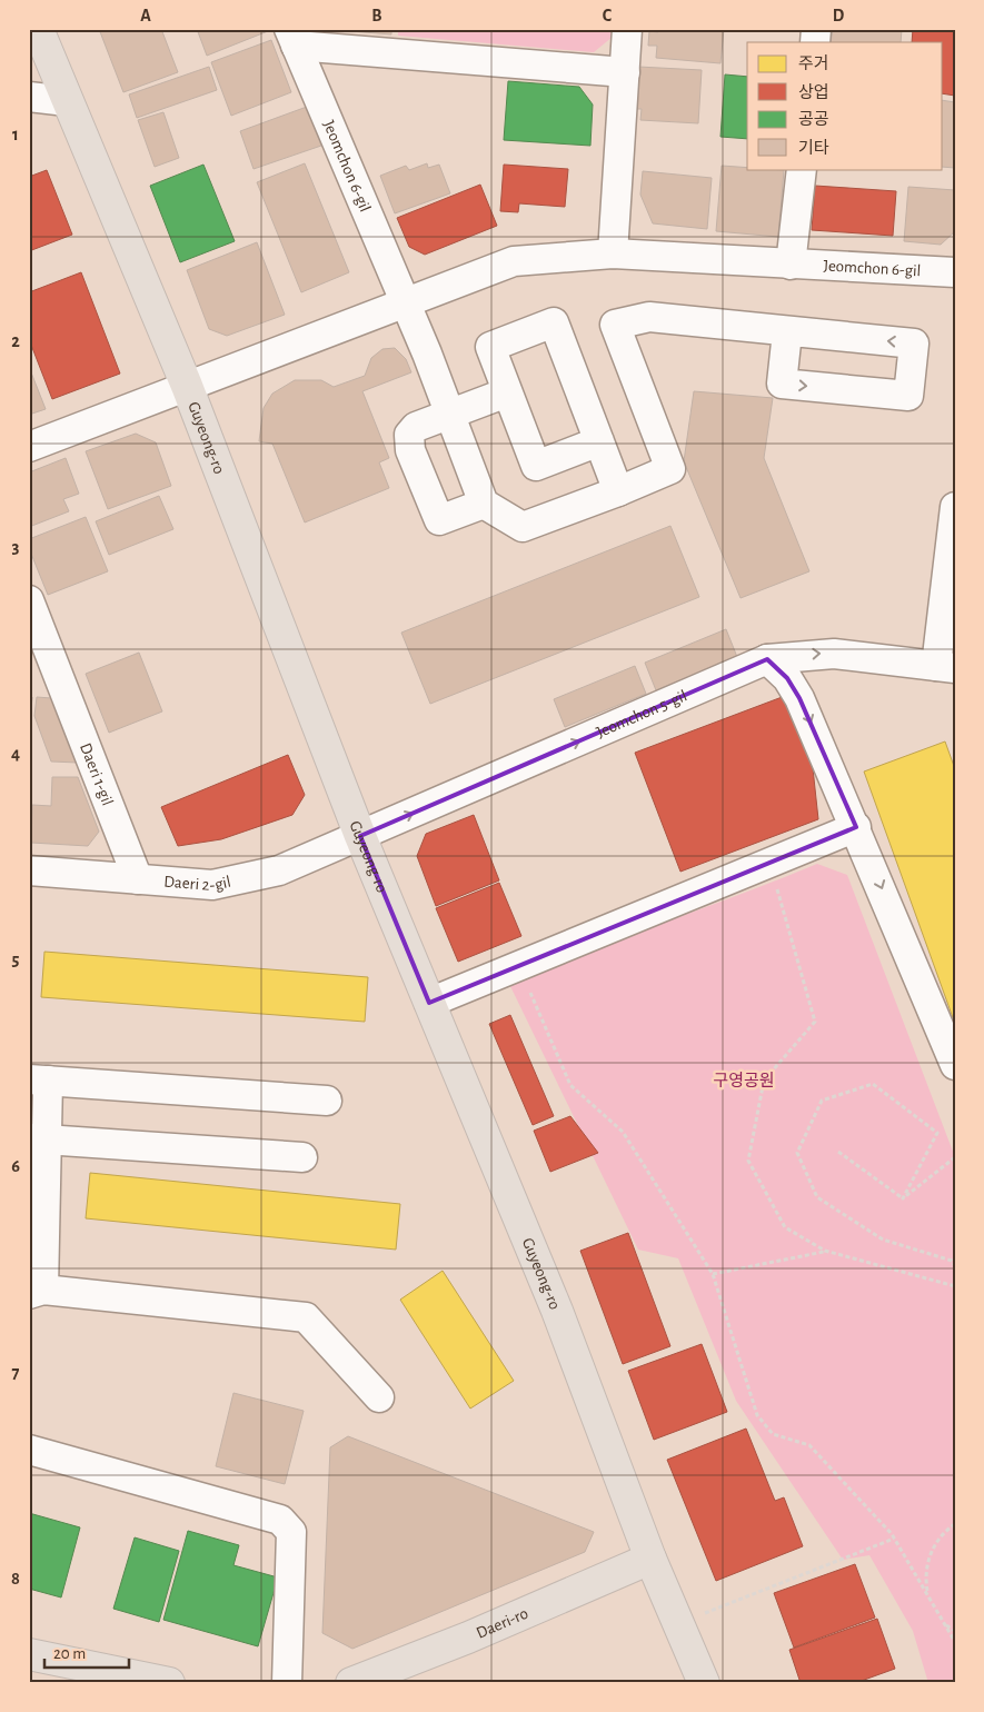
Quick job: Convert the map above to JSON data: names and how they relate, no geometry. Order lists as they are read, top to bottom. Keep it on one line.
{"streets":{"main road":["Guyeong-ro","Daeri-ro"],"street":["Jeomchon 6-gil","Jeomchon 5-gil","Daeri 1-gil","Daeri 2-gil"]},"crossings":[["Jeomchon 6-gil","Guyeong-ro"],["Guyeong-ro","Jeomchon 5-gil"],["Guyeong-ro","Daeri 2-gil"],["Guyeong-ro","Daeri-ro"],["Jeomchon 5-gil","Daeri 2-gil"],["Daeri 1-gil","Daeri 2-gil"]],"parks":["구영공원"],"legend":["주거","상업","공공","기타"],"scale_bar":"20 m","grid":{"columns":["A","B","C","D"],"rows":["1","2","3","4","5","6","7","8"]}}
